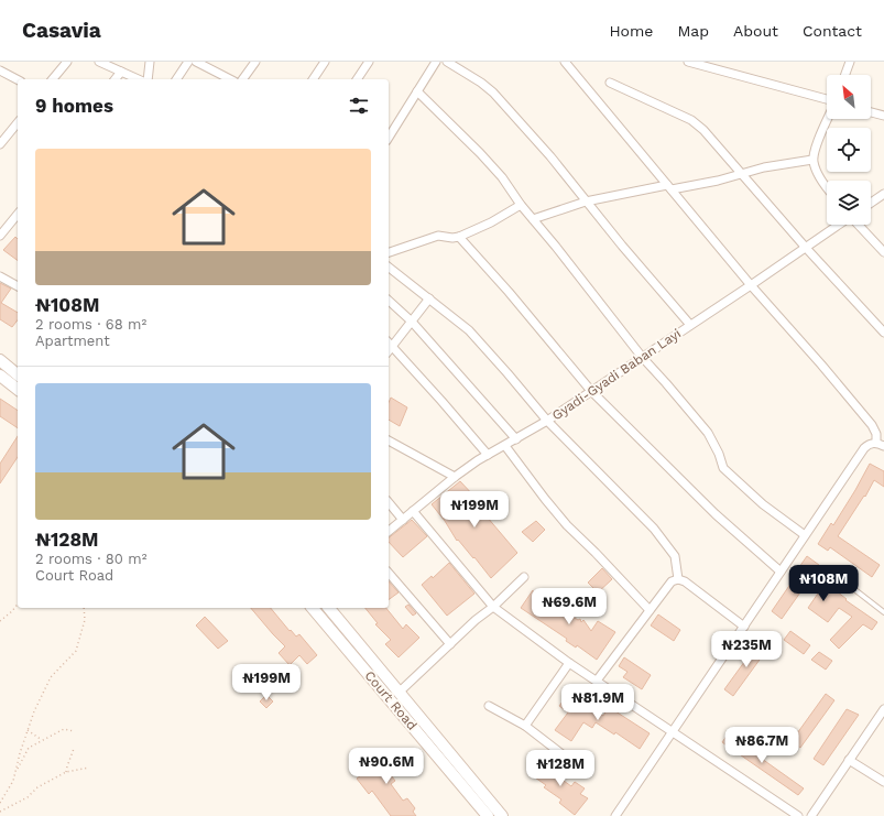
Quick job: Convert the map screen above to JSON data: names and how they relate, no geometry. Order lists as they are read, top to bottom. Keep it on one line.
{"streets":{"main road":["Court Road"],"street":["Gyadi-Gyadi Baban Layi"]},"north":"top left","page":{"header":"Casavia","nav":["Home","Map","About","Contact"],"heading":"9 homes","list":[{"name":"₦108M","note":"2 rooms · 68 m² · Apartment"},{"name":"₦128M","note":"2 rooms · 80 m² · Court Road"}],"price":["₦199M","₦108M","₦69.6M","₦235M","₦199M","₦81.9M","₦86.7M","₦90.6M","₦128M"]}}
